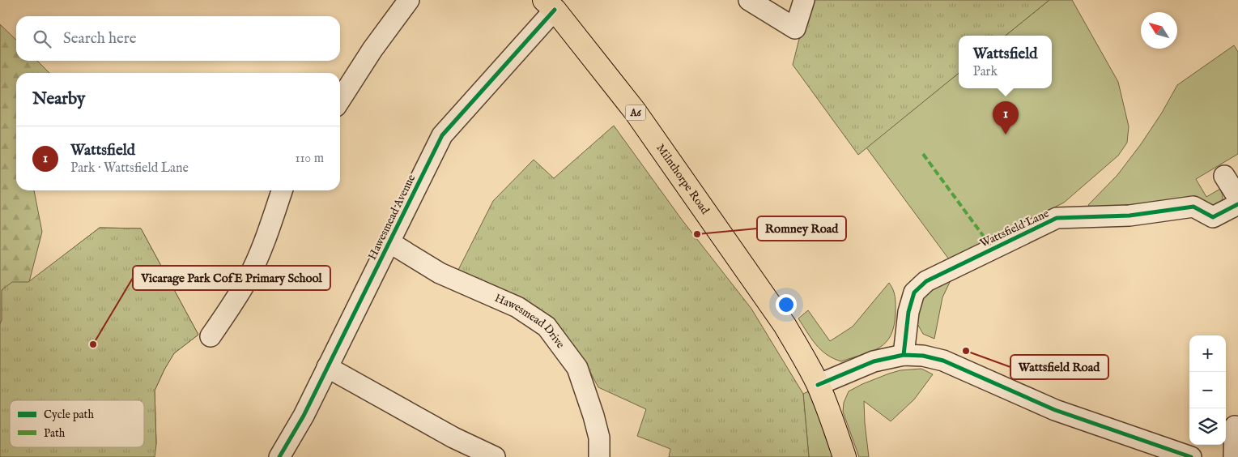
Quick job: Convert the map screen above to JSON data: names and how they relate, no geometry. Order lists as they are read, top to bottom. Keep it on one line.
{"streets":{"highway":["A6","Milnthorpe Road"],"street":["Hawesmead Avenue","Wattsfield Lane","Hawesmead Drive"]},"crossings":[["Milnthorpe Road","Hawesmead Avenue"],["Hawesmead Avenue","Hawesmead Drive"]],"places":["Romney Road","Vicarage Park CofE Primary School","Wattsfield Road"],"legend":["Cycle path","Path"],"north":"top left","page":{"search":"Search here","popup":["Wattsfield","Park"],"heading":"Nearby","pins":"1","list":[{"mark":"1","name":"Wattsfield","note":"Park · Wattsfield Lane","value":"110 m"}],"map_buttons":["+","−"]}}
